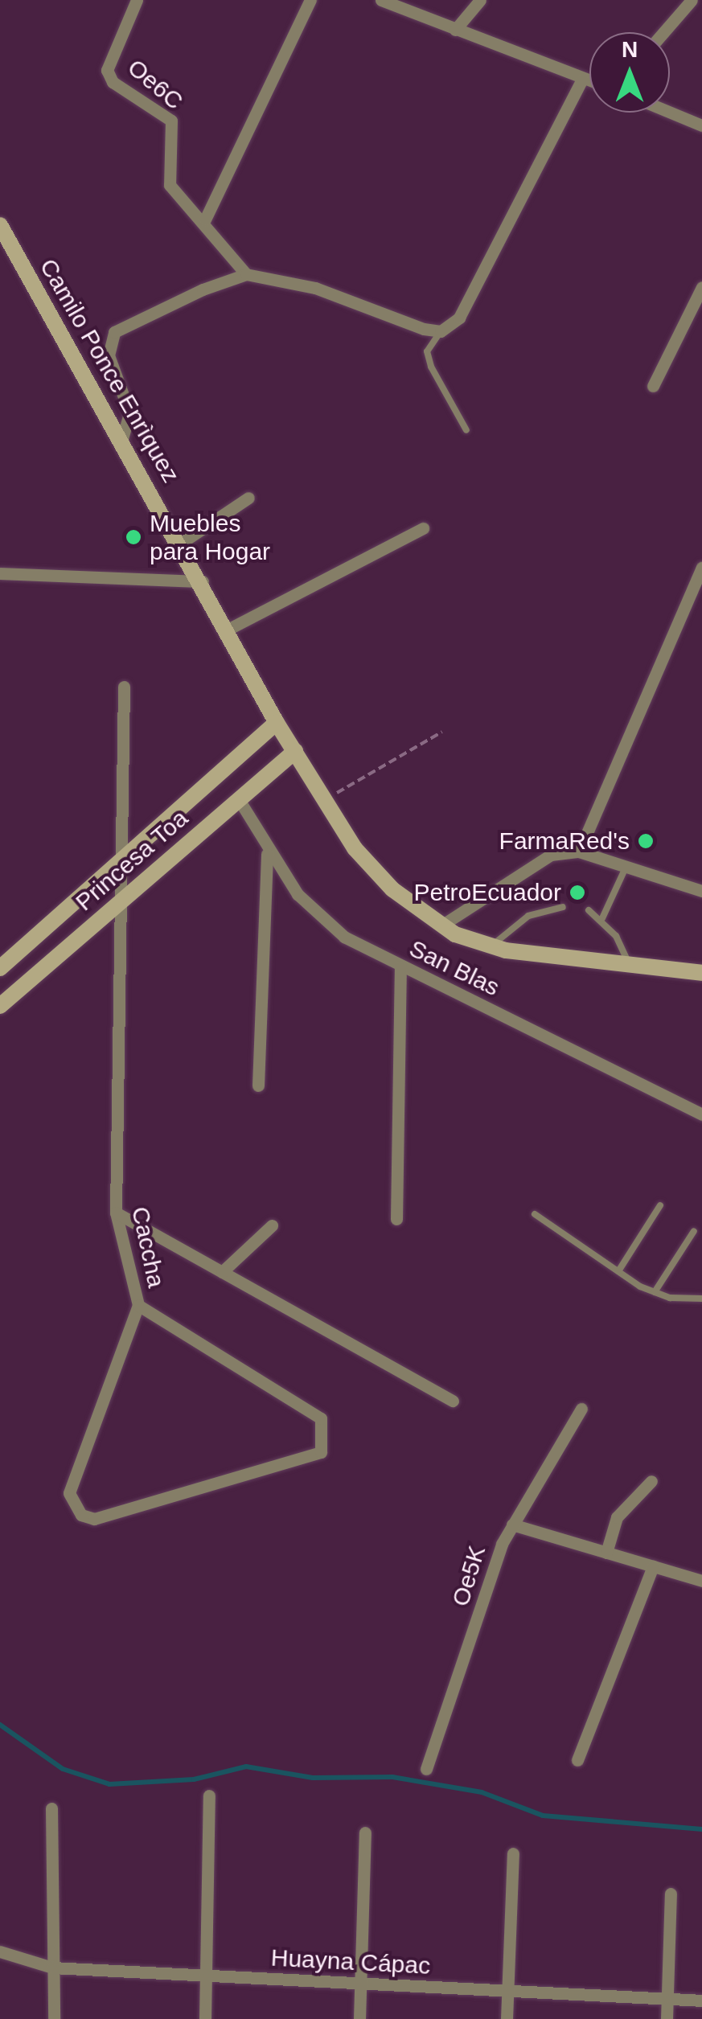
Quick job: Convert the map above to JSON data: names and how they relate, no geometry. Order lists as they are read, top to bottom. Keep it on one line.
{"streets":{"main road":["Camilo Ponce Enrìquez","Princesa Toa"],"street":["Oe6C","San Blas","Caccha","Oe5K","Huayna Cápac"]},"crossings":[["Camilo Ponce Enrìquez","Princesa Toa"],["Princesa Toa","San Blas"],["Princesa Toa","Caccha"]],"places":["Muebles para Hogar","FarmaRed's","PetroEcuador"],"north":"top"}
